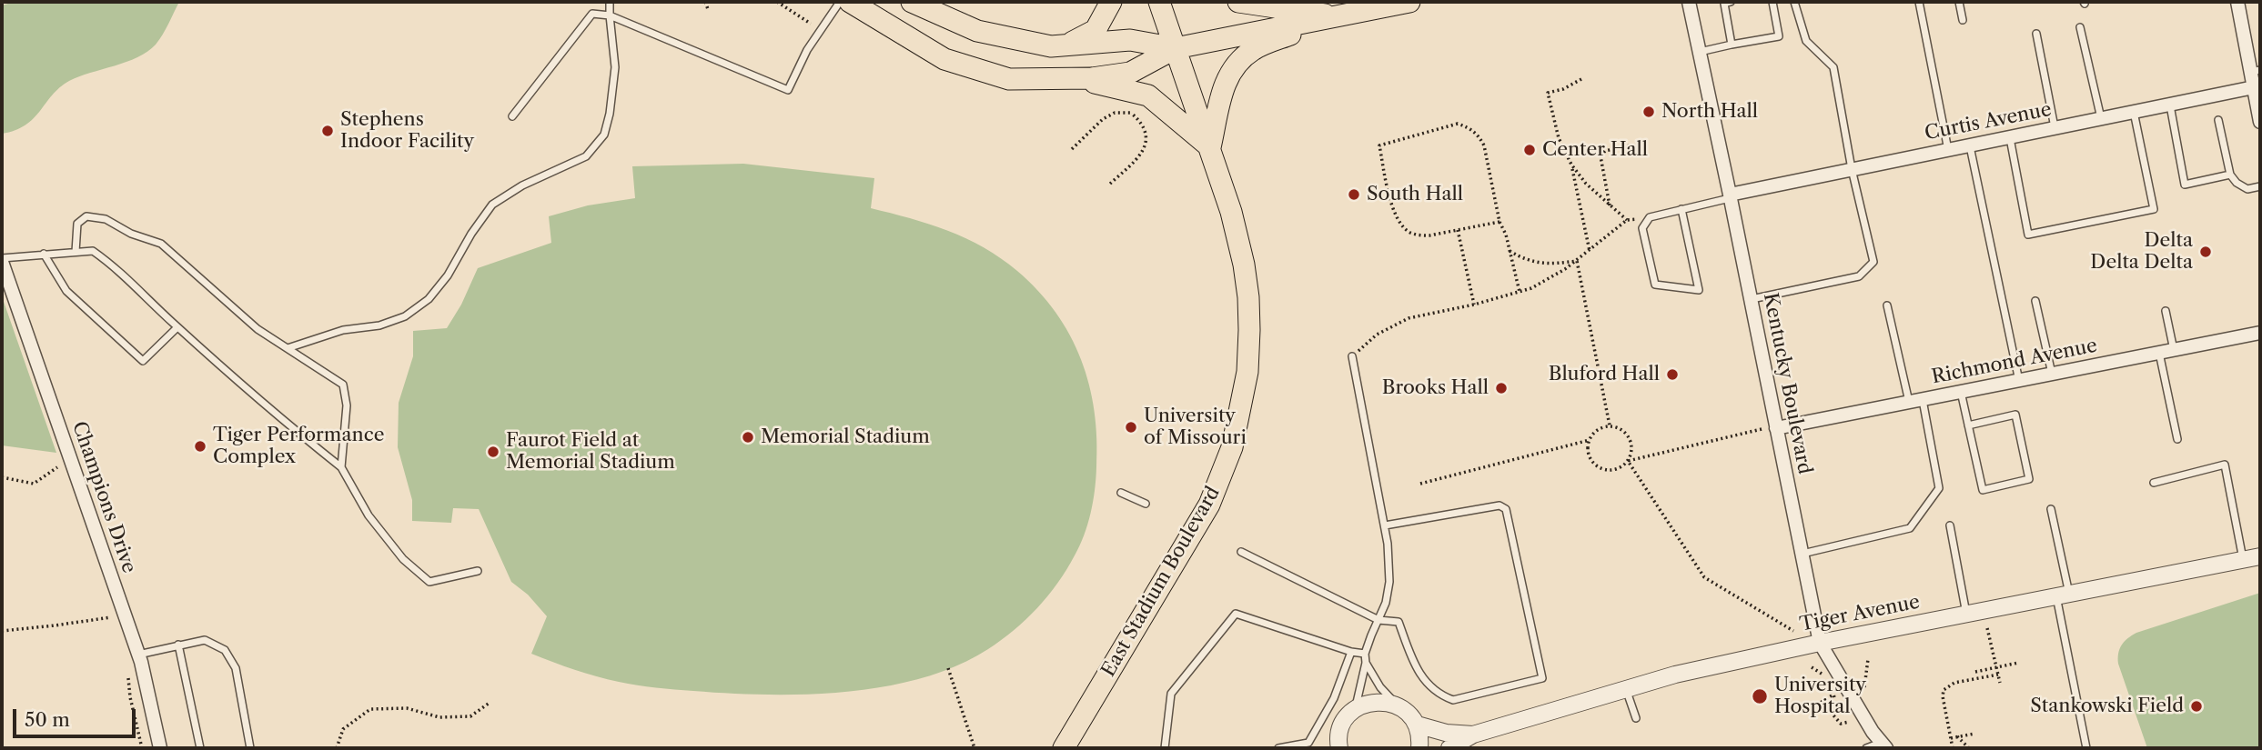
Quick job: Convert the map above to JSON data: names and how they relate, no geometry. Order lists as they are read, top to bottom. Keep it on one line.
{"streets":{"main road":["East Stadium Boulevard"],"street":["Curtis Avenue","Richmond Avenue","Kentucky Boulevard","Champions Drive","Tiger Avenue"]},"crossings":[["Curtis Avenue","Kentucky Boulevard"],["Richmond Avenue","Kentucky Boulevard"],["Kentucky Boulevard","Tiger Avenue"]],"places":["North Hall","Stephens Indoor Facility","Center Hall","South Hall","Delta Delta Delta","Bluford Hall","Brooks Hall","University of Missouri","Memorial Stadium","Tiger Performance Complex","Faurot Field at Memorial Stadium","University Hospital","Stankowski Field"],"scale_bar":"50 m"}
